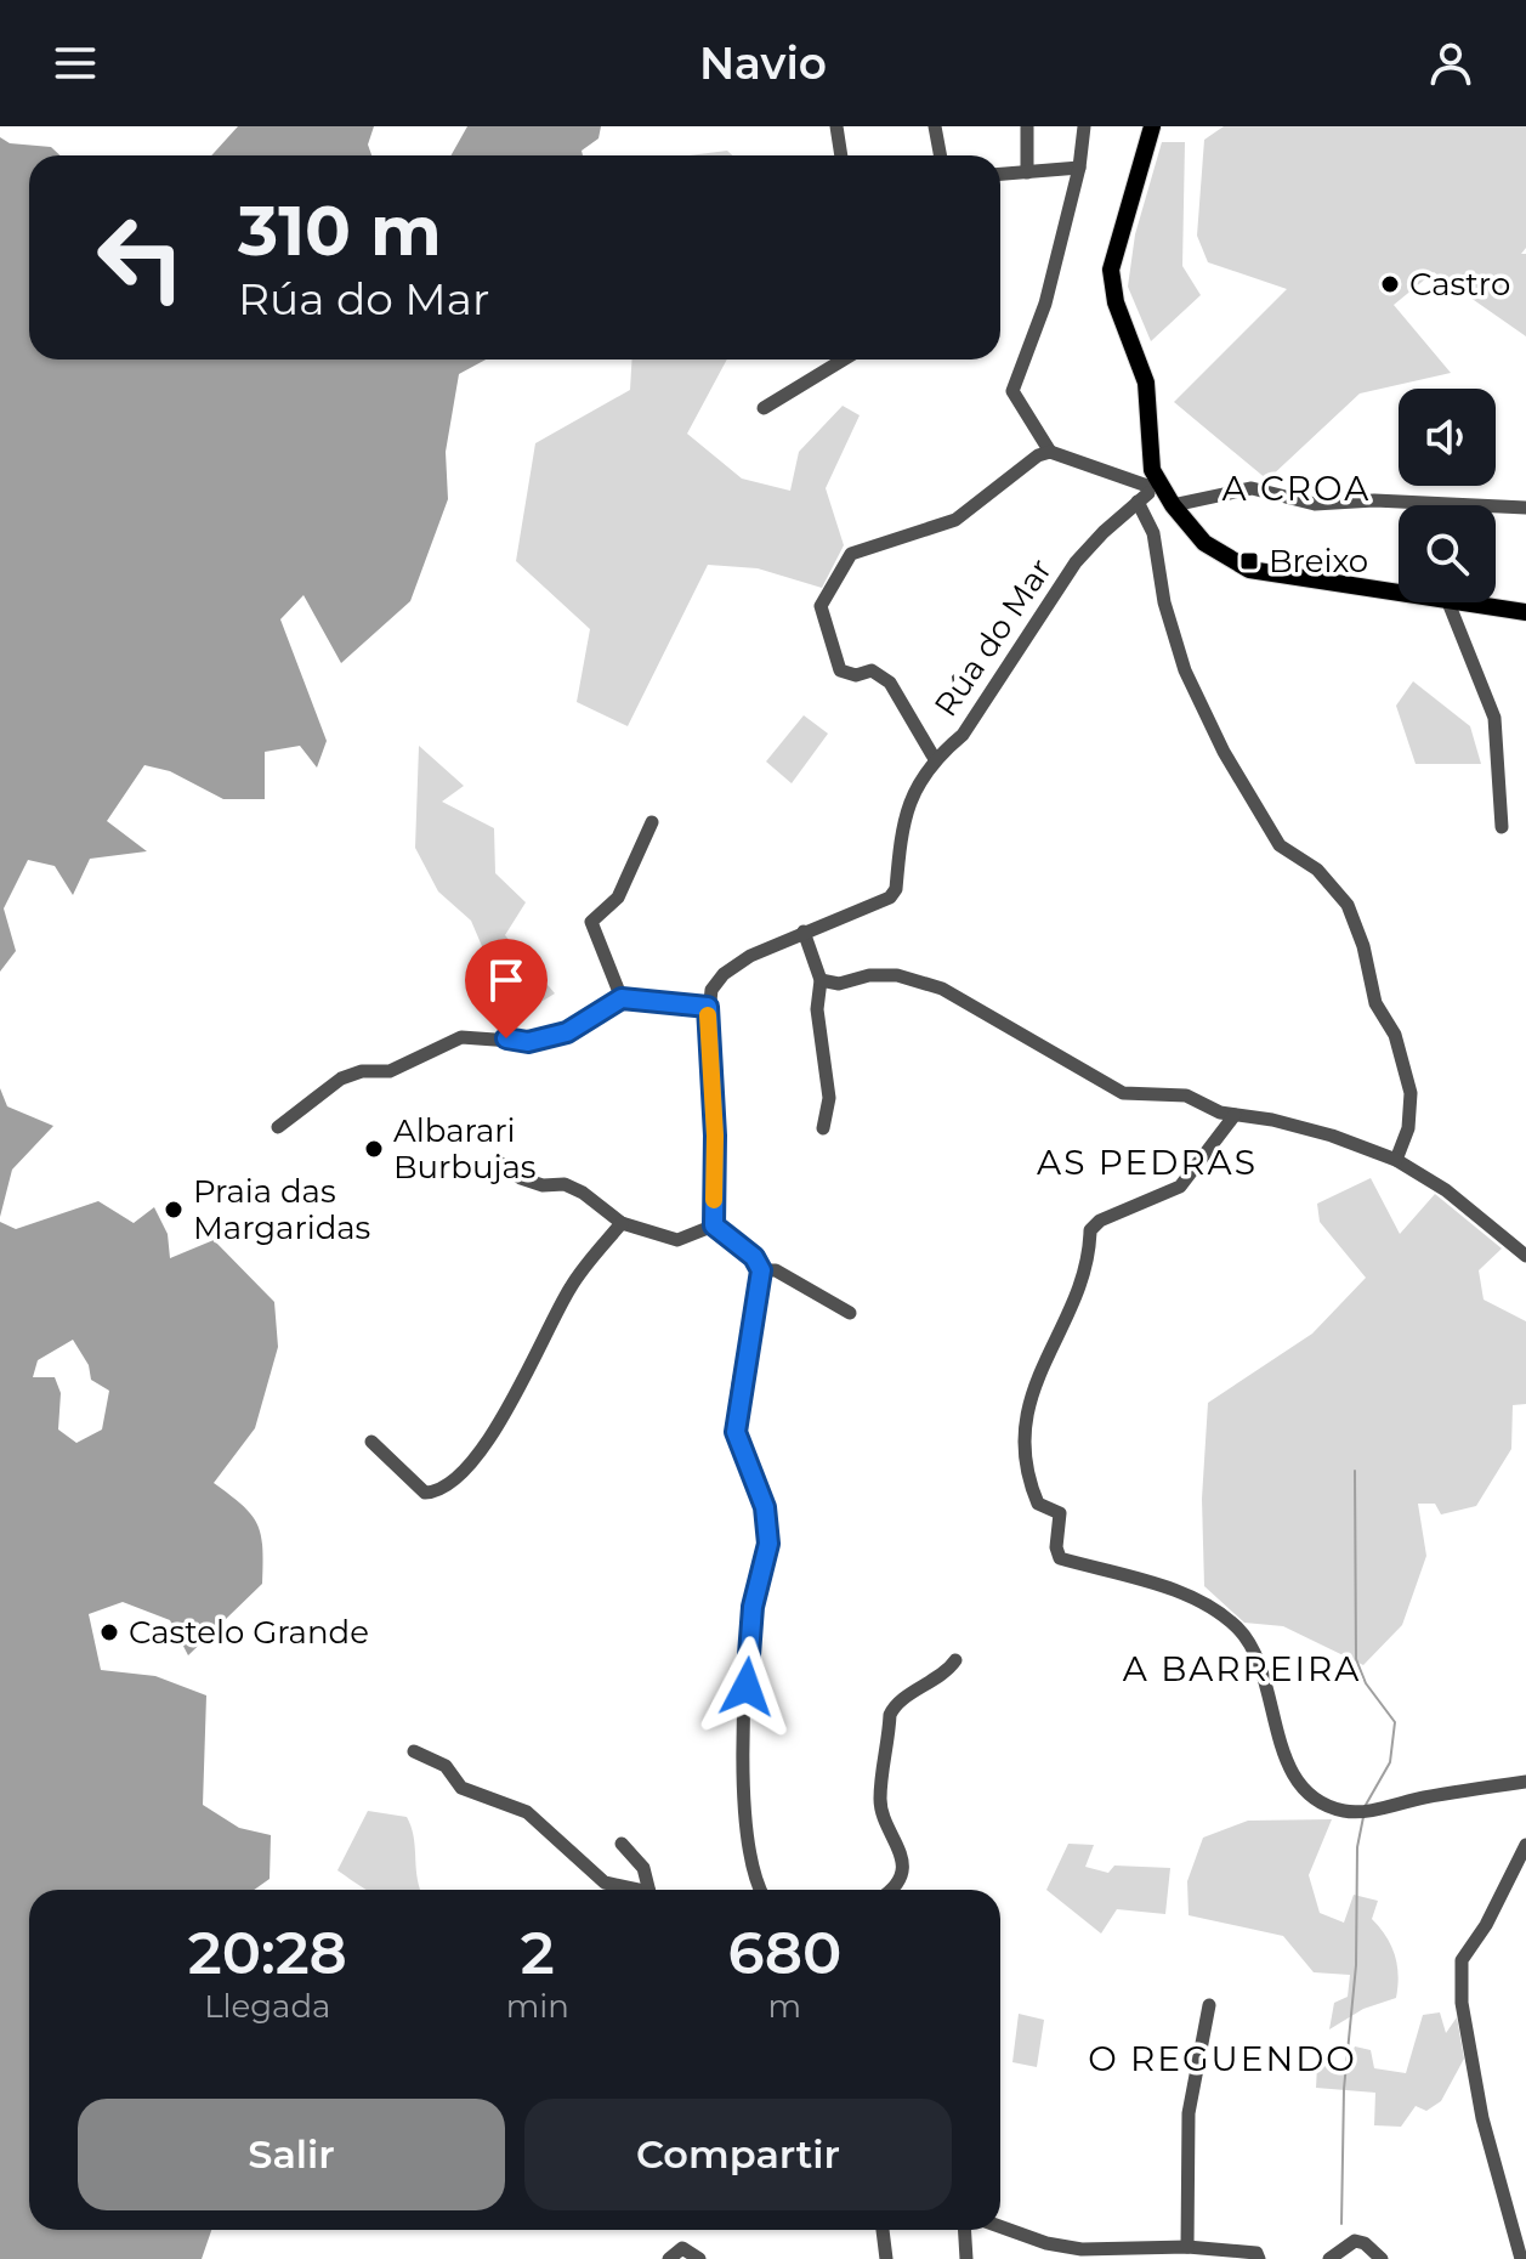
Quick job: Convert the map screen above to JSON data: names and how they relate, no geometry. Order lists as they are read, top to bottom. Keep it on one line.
{"streets":{"street":["Rúa do Mar"]},"districts":["A CROA","AS PEDRAS","A BARREIRA","O REGUENDO"],"places":{"other":["Castro","Albarari Burbujas","Praia das Margaridas","Castelo Grande"],"transit":["Breixo"]},"page":{"header":"Navio","turn":["310 m","Rúa do Mar"],"eta":["20:28","Llegada","2","min","680","m"],"buttons":["Salir","Compartir"]}}
